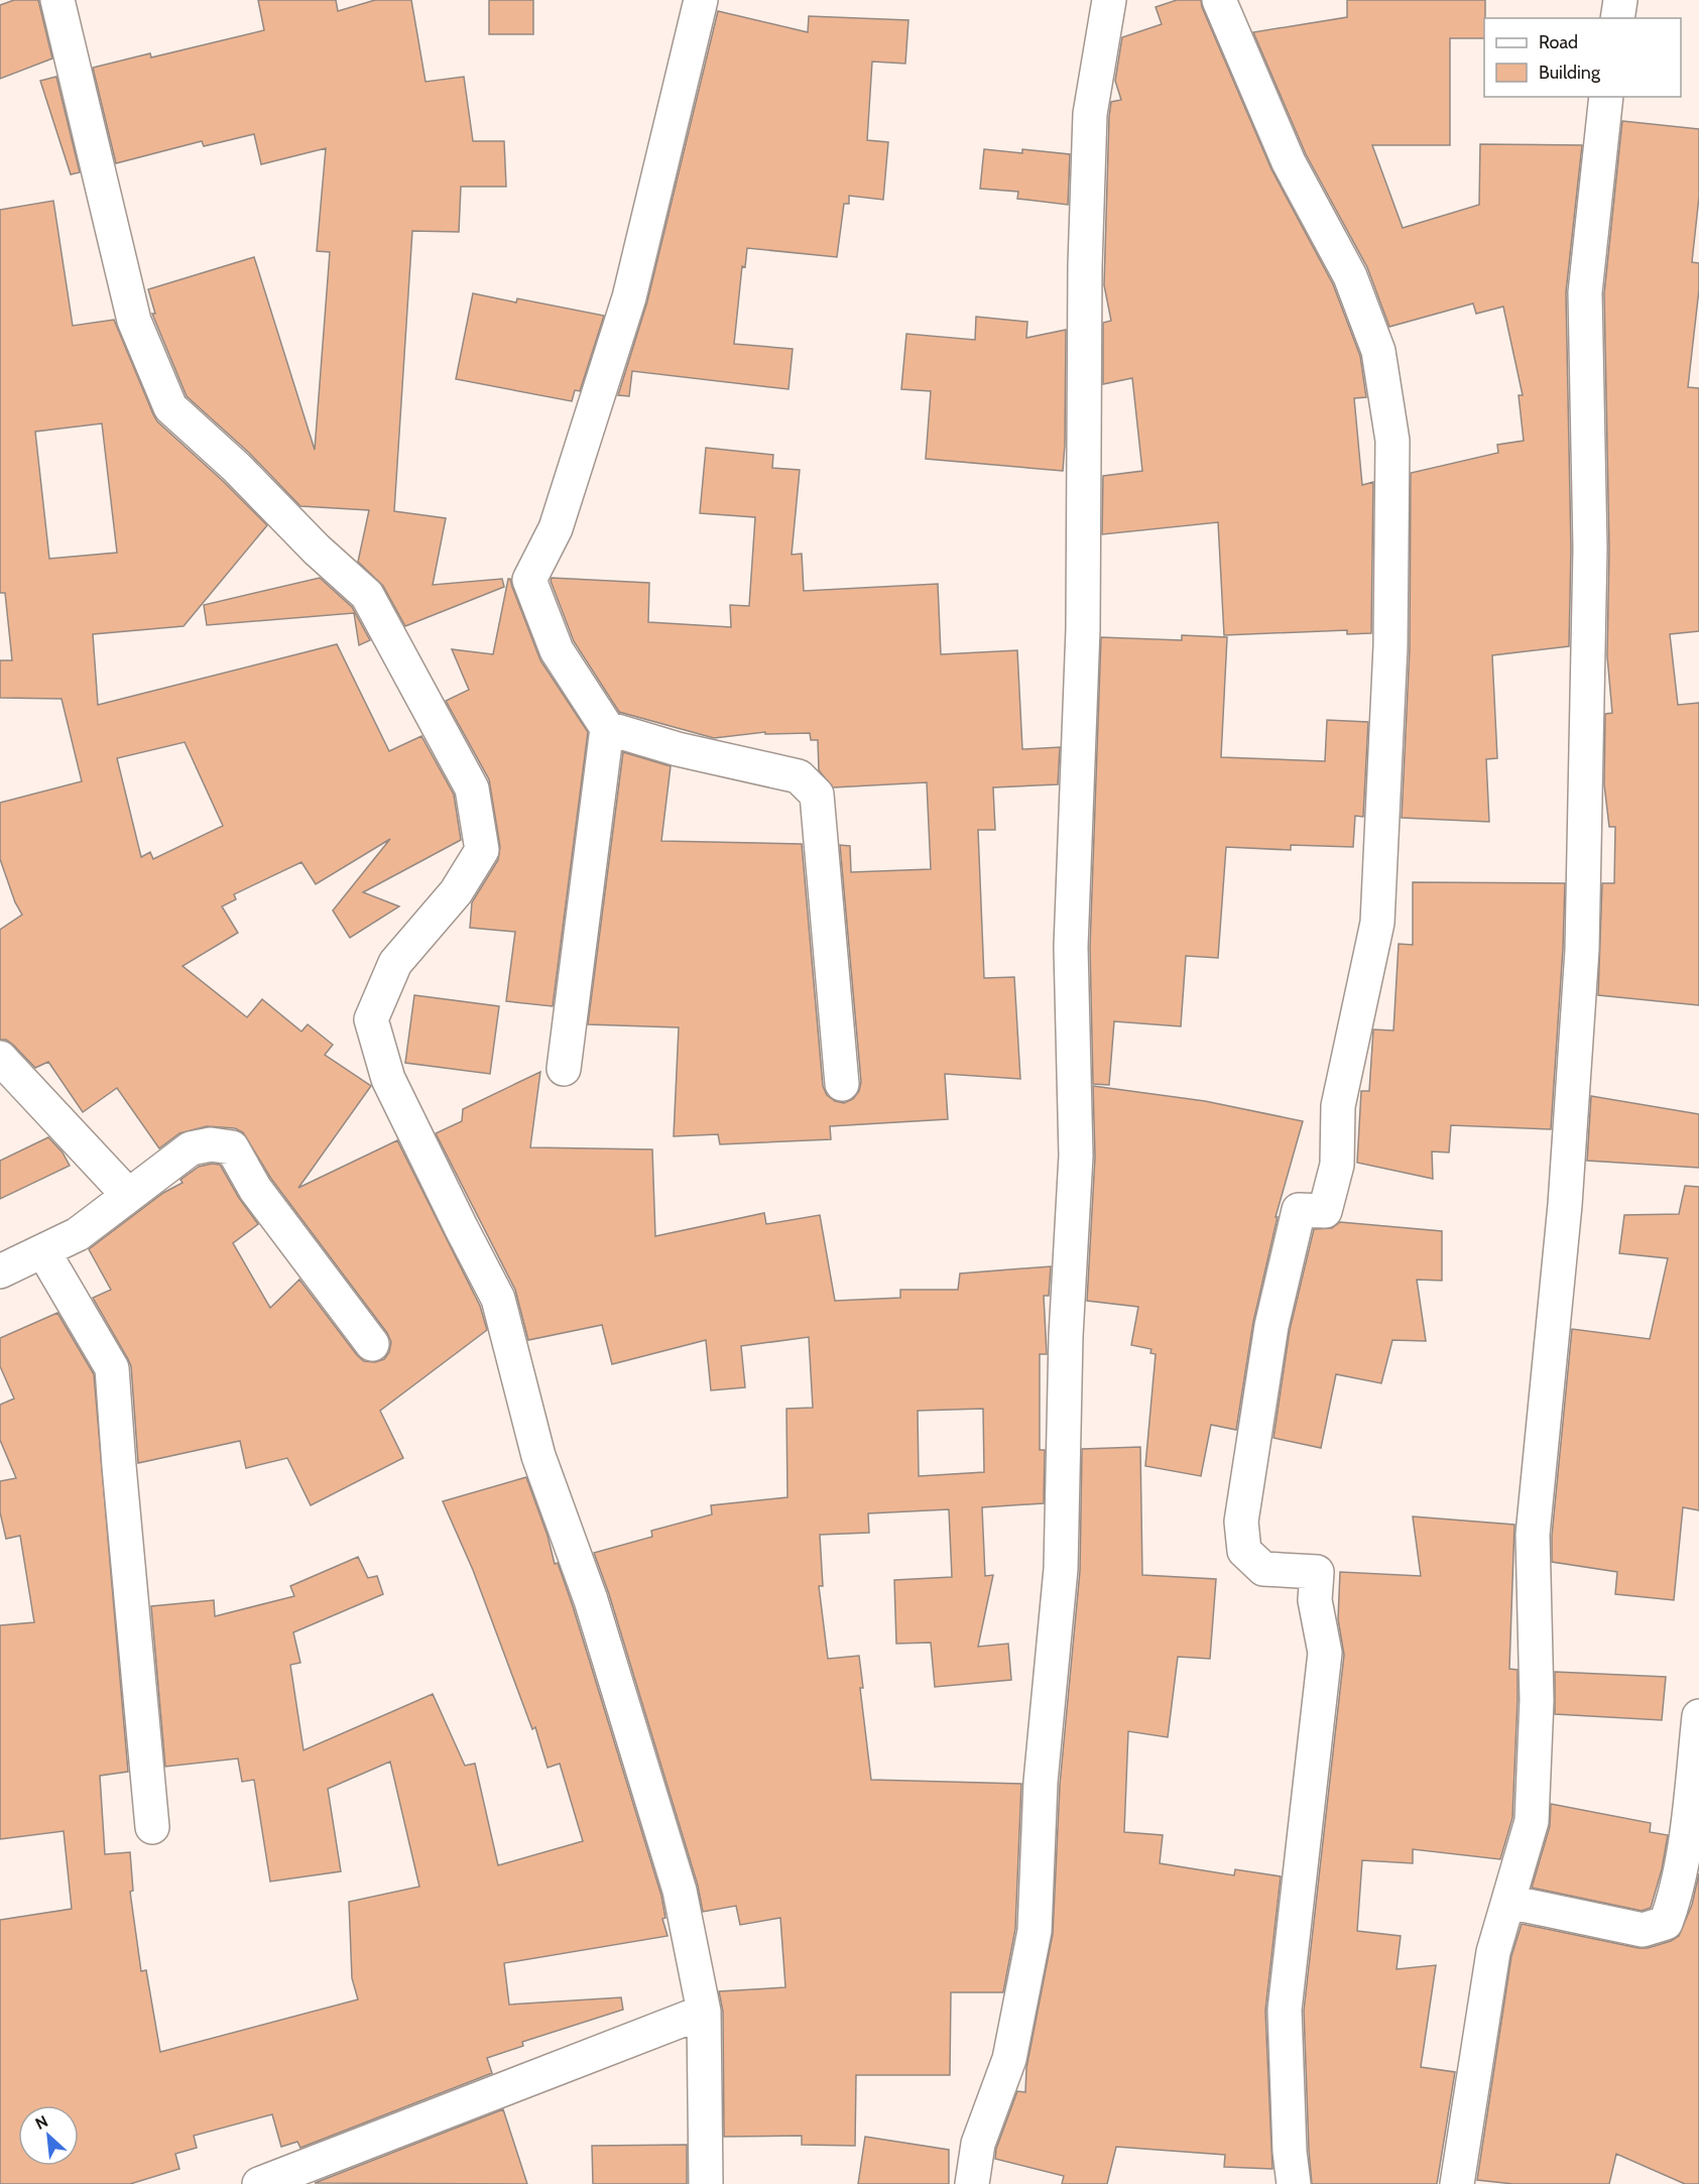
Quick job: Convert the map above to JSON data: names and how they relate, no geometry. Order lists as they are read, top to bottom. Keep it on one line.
{"legend":["Road","Building"],"north":"top left"}
